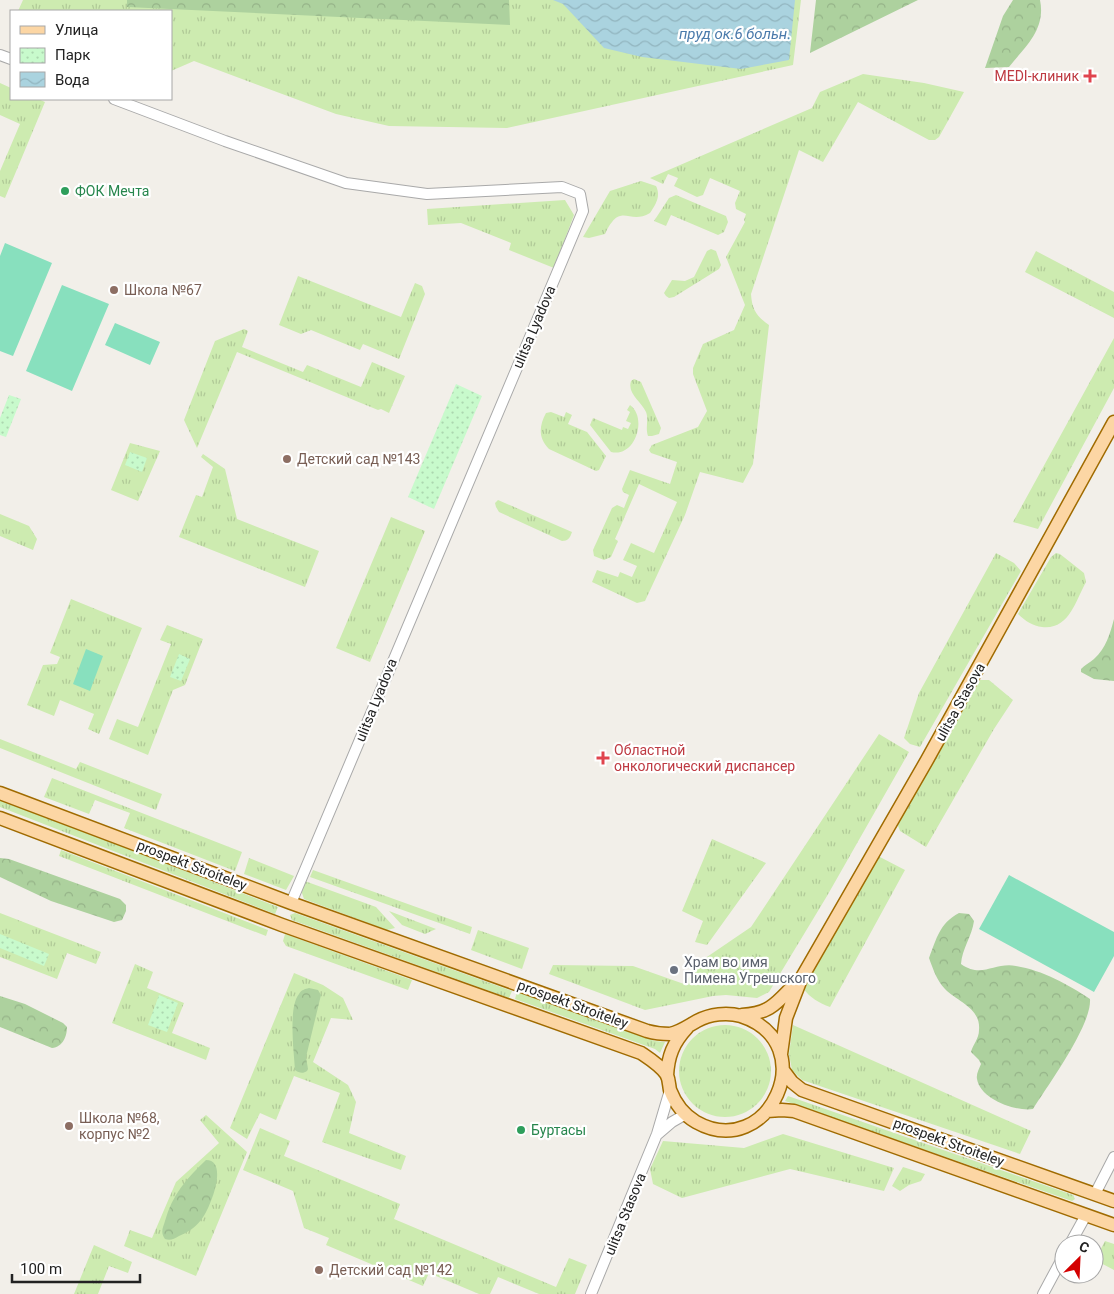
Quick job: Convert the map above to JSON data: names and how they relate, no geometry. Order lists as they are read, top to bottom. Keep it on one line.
{"streets":{"main road":["ulitsa Stasova","prospekt Stroiteley"],"street":["ulitsa Lyadova"]},"crossings":[["ulitsa Lyadova","prospekt Stroiteley"],["ulitsa Stasova","prospekt Stroiteley"]],"water":["пруд ок.6 больн."],"places":{"health":["MEDI-клиник","Областной онкологический диспансер"],"other":["ФОК Мечта","Школа №67","Детский сад №143","Храм во имя Пимена Угрешского","Школа №68, корпус №2","Буртасы","Детский сад №142"]},"legend":["Улица","Парк","Вода"],"scale_bar":"100 m","north":"top right"}
